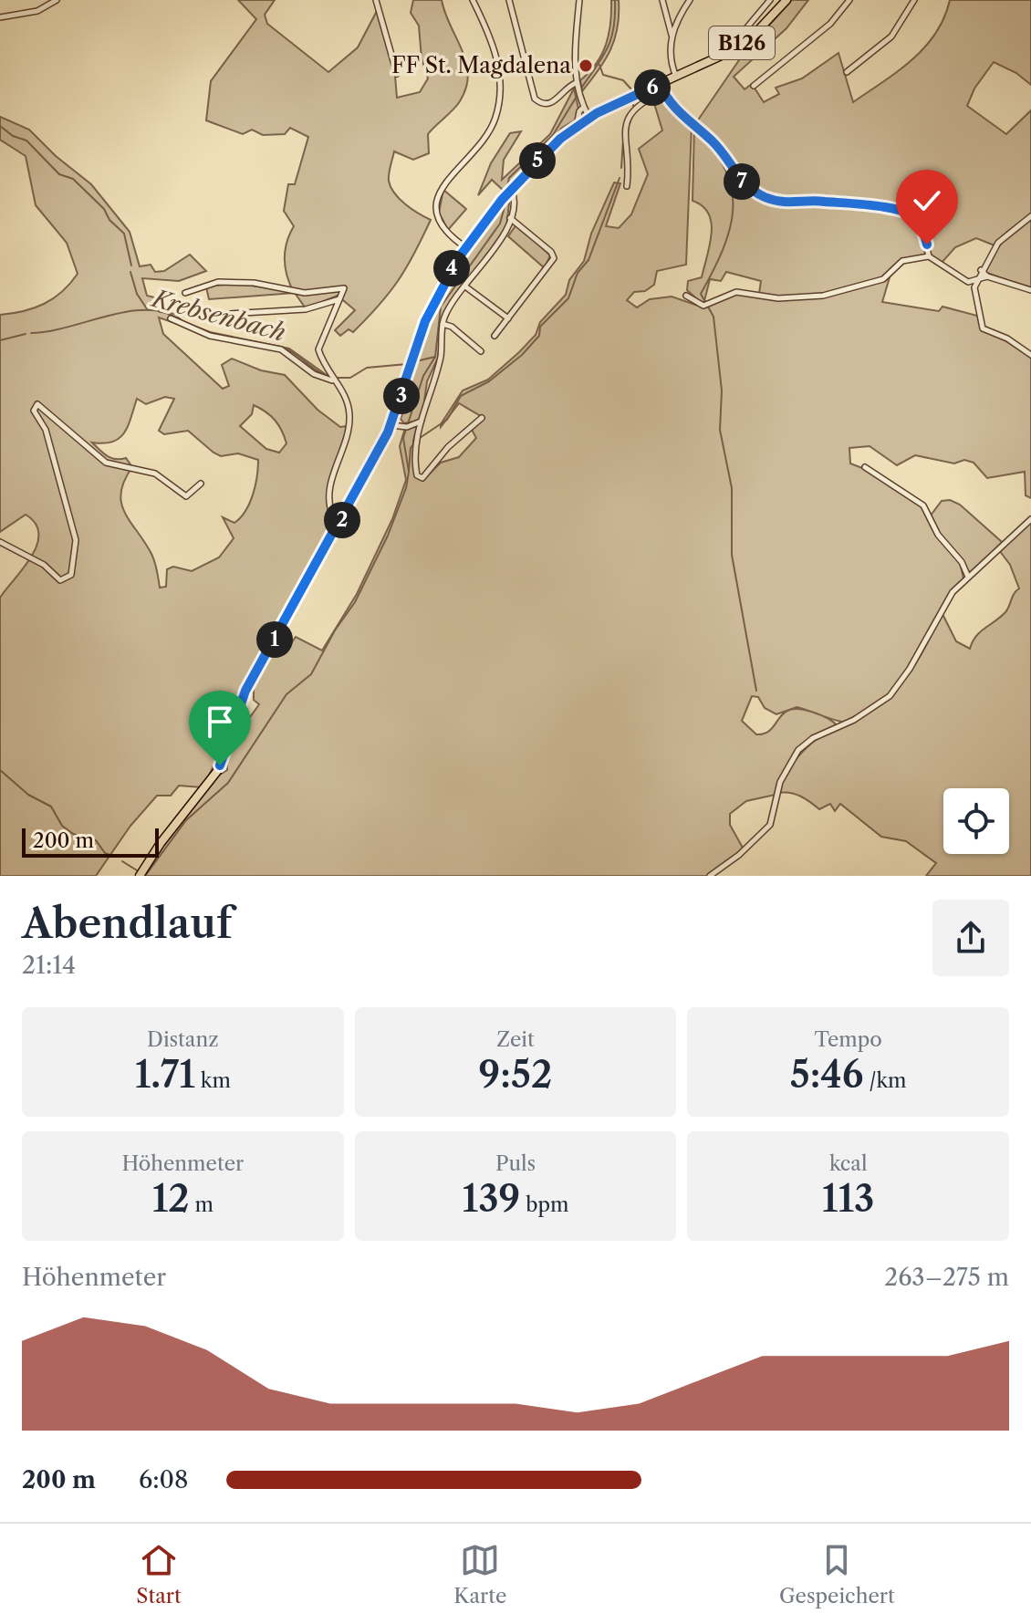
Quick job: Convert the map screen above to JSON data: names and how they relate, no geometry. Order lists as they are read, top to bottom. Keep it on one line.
{"streets":{"main road":["B126"]},"water":["Krebsenbach"],"places":["FF St. Magdalena"],"scale_bar":"200 m","page":{"pins":["6","5","7","4","3","2","1"],"scale":"200 m","heading":["Abendlauf","21:14"],"stats":[["Distanz","1.71 km"],["Zeit","9:52"],["Tempo","5:46 /km"],["Höhenmeter","12 m"],["Puls","139 bpm"],["kcal","113"]],"chart":["Höhenmeter","263–275 m"],"list":[{"name":"200 m","note":"6:08"}],"tabs":["Start","Karte","Gespeichert"]}}
